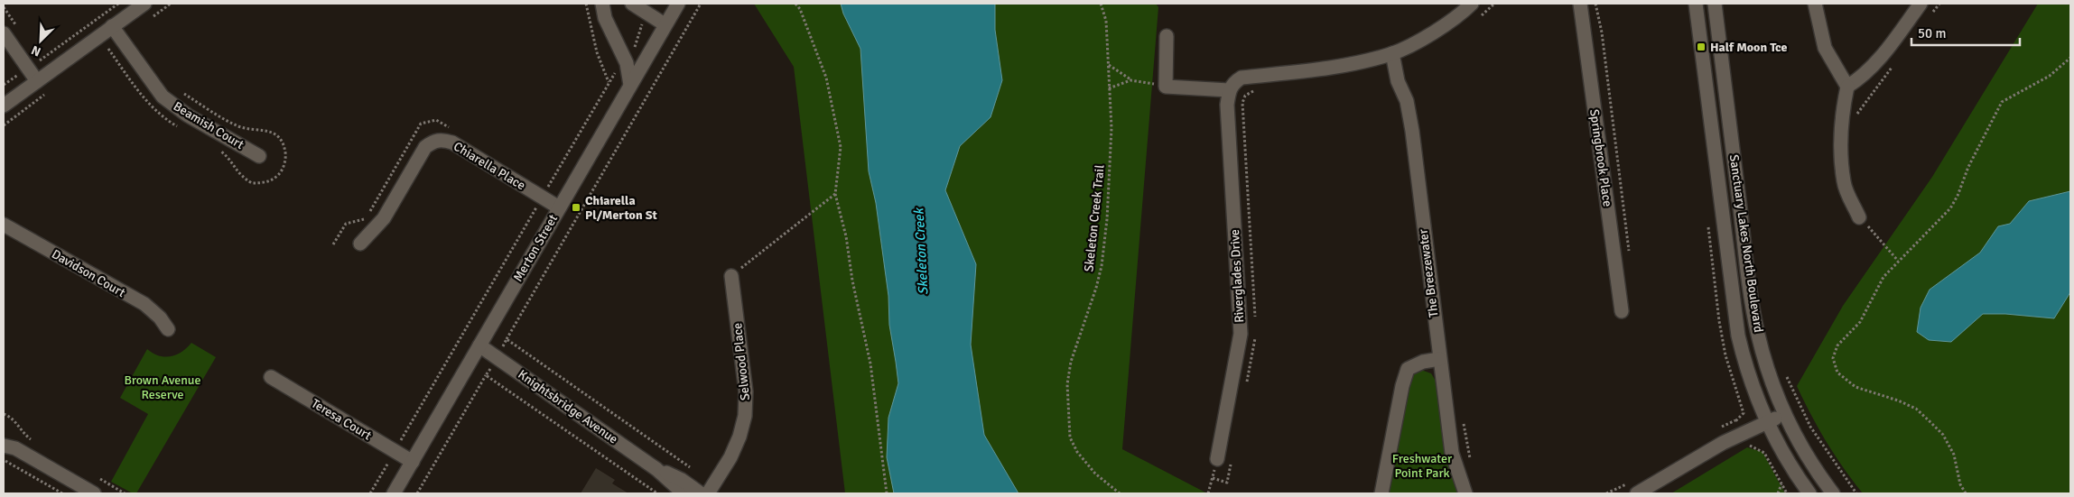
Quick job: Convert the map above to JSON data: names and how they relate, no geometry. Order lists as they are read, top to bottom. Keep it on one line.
{"streets":{"street":["Beamish Court","Springbrook Place","Chiarella Place","Sanctuary Lakes North Boulevard","Merton Street","Davidson Court","The Breezewater","Riverglades Drive","Selwood Place","Knightsbridge Avenue","Teresa Court"],"path":["Skeleton Creek Trail"]},"crossings":[["Chiarella Place","Merton Street"],["Merton Street","Knightsbridge Avenue"],["Merton Street","Teresa Court"],["Selwood Place","Knightsbridge Avenue"]],"water":["Skeleton Creek"],"parks":["Brown Avenue Reserve","Freshwater Point Park"],"places":{"transit":["Half Moon Tce","Chiarella Pl/Merton St"]},"scale_bar":"50 m","north":"bottom left"}
